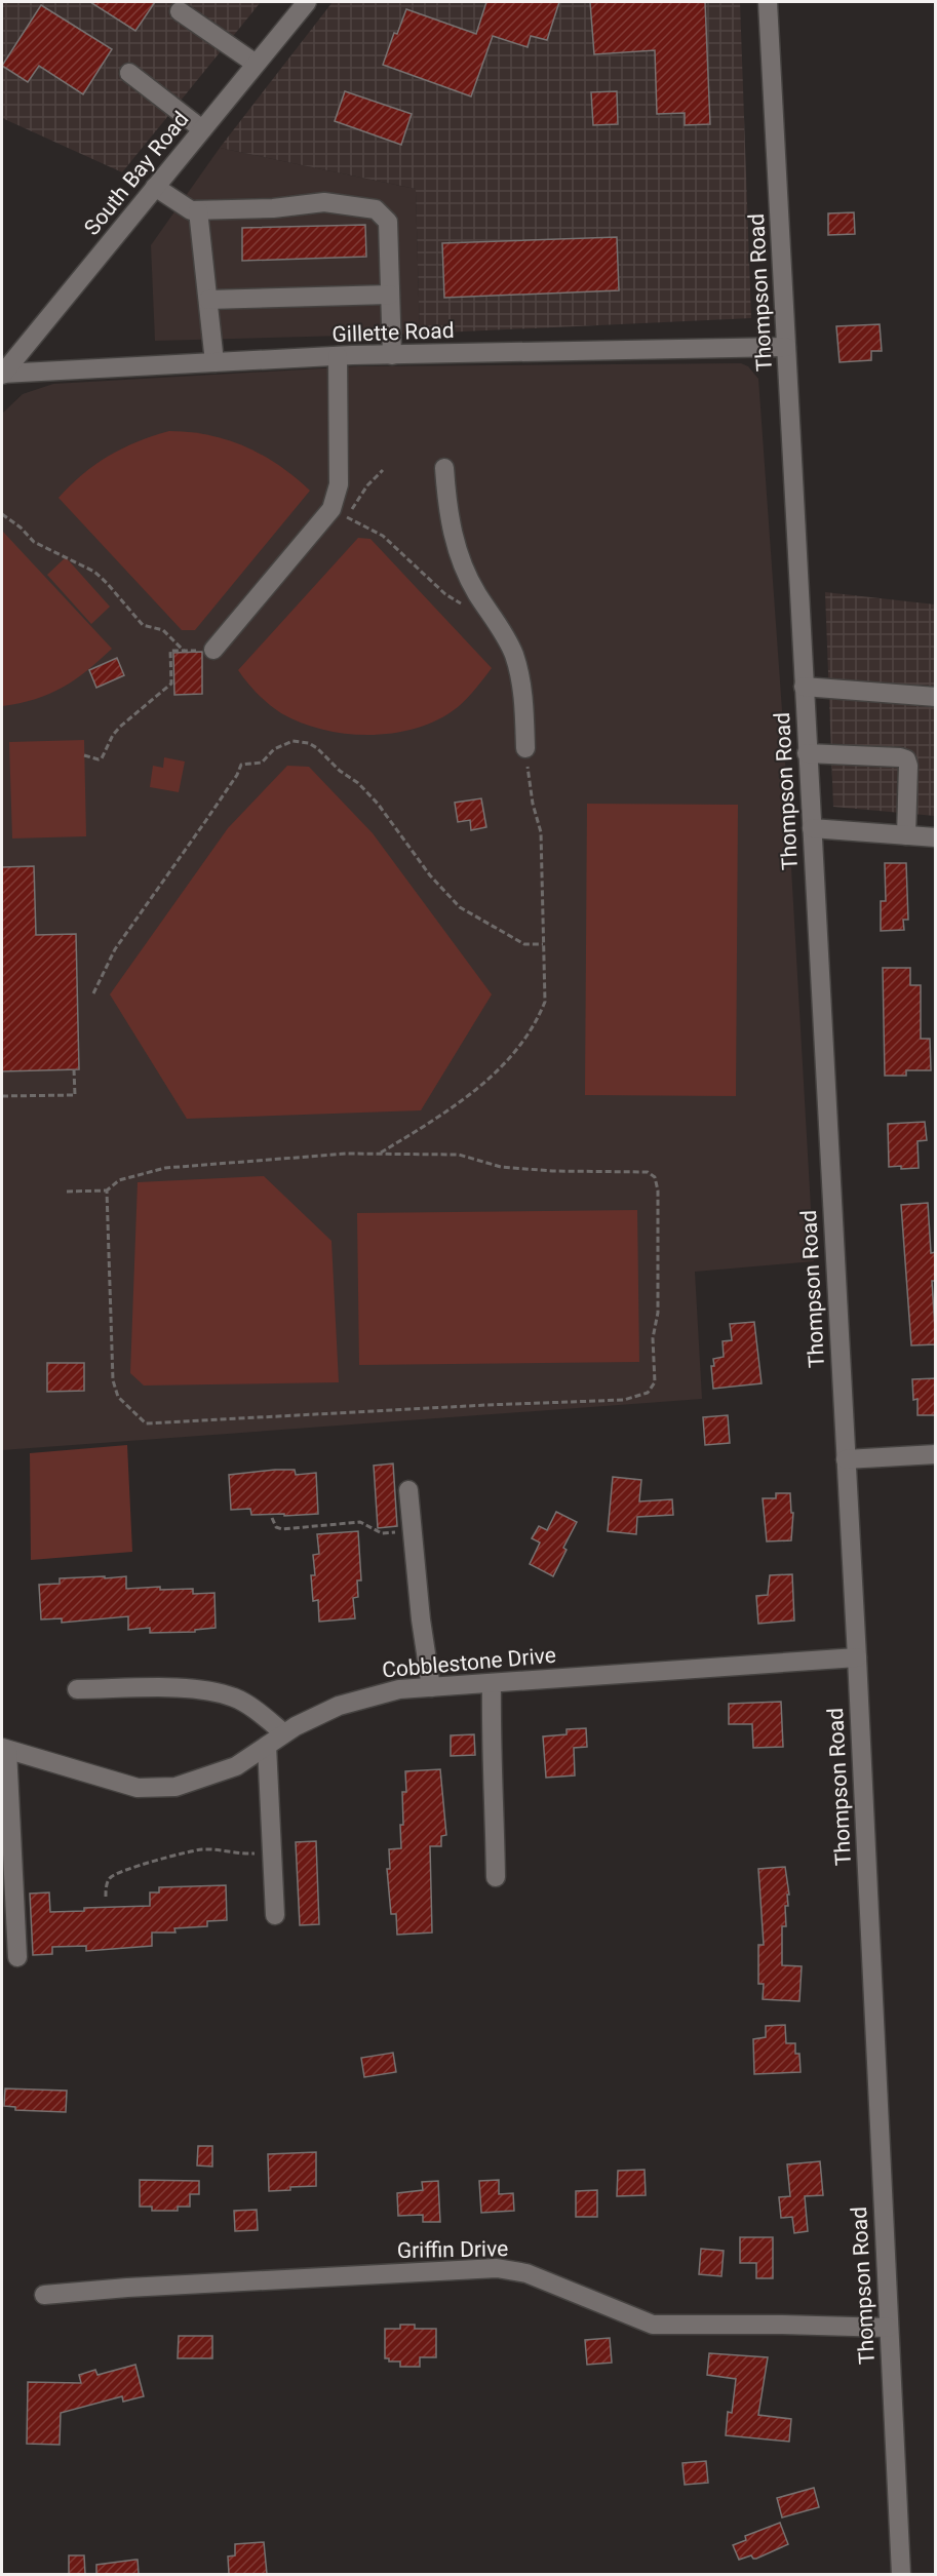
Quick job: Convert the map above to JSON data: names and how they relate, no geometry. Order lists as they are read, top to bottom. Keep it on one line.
{"streets":{"street":["South Bay Road","Thompson Road","Gillette Road","Cobblestone Drive","Griffin Drive"]},"crossings":[["South Bay Road","Gillette Road"],["Thompson Road","Gillette Road"],["Thompson Road","Cobblestone Drive"],["Thompson Road","Griffin Drive"]]}
